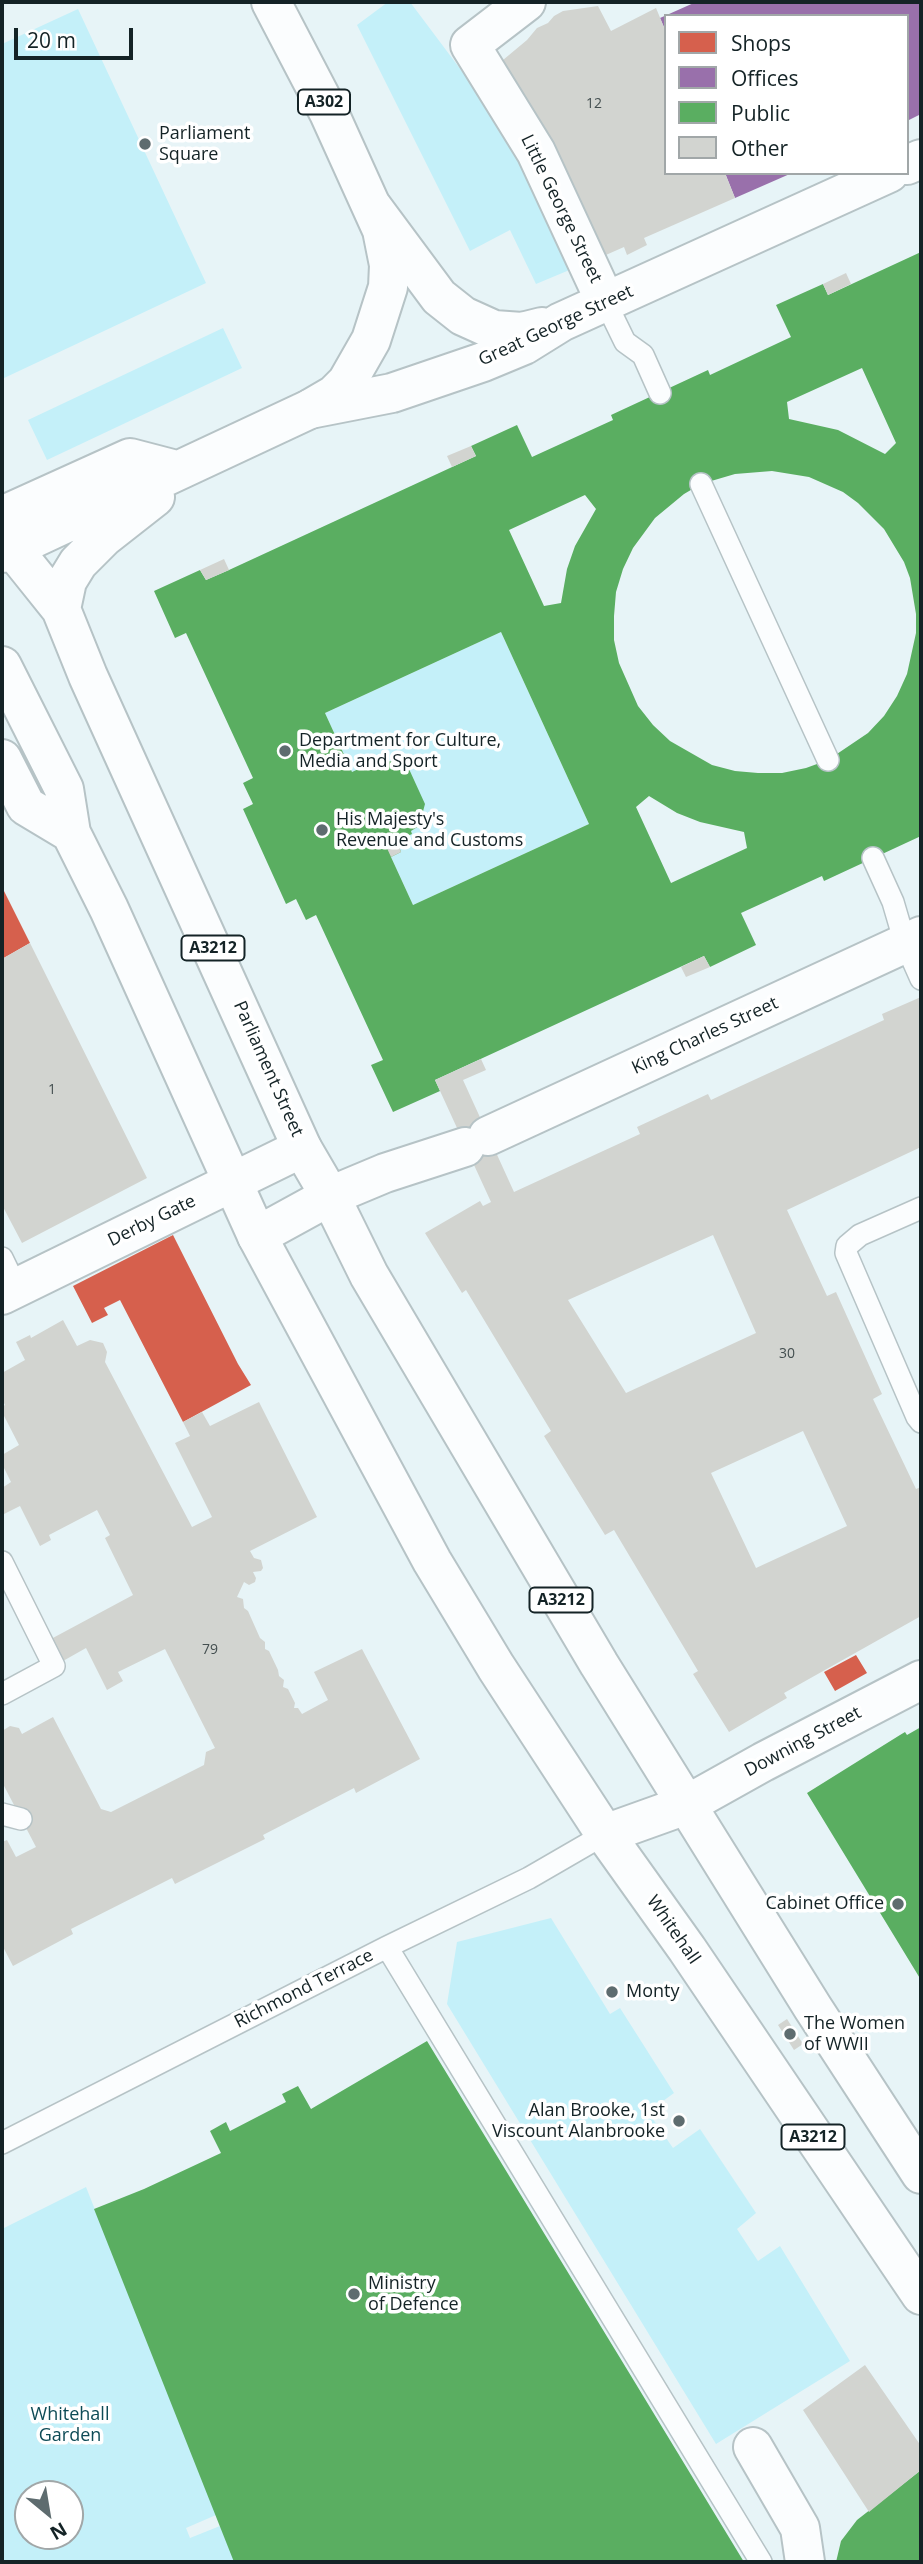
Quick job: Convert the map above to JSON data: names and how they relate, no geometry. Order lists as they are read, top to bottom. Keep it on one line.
{"streets":{"main road":["A302","Little George Street","Great George Street","A3212","King Charles Street","Parliament Street","Derby Gate","Downing Street","Whitehall"],"lane":["Richmond Terrace"]},"crossings":[["A302","Great George Street"],["Little George Street","Great George Street"],["Great George Street","A3212"],["Great George Street","Parliament Street"],["A3212","King Charles Street"],["A3212","Parliament Street"],["A3212","Derby Gate"],["A3212","Downing Street"],["A3212","Whitehall"],["King Charles Street","Parliament Street"],["King Charles Street","Whitehall"],["Parliament Street","Derby Gate"],["Parliament Street","Downing Street"],["Downing Street","Whitehall"],["Downing Street","Richmond Terrace"],["Whitehall","Richmond Terrace"]],"parks":["Whitehall Garden"],"places":["Parliament Square","Department for Culture, Media and Sport","His Majesty's Revenue and Customs","Cabinet Office","Monty","The Women of WWII","Alan Brooke, 1st Viscount Alanbrooke","Ministry of Defence"],"house_numbers":["12","1","30","79"],"legend":["Shops","Offices","Public","Other"],"scale_bar":"20 m","north":"bottom right"}
